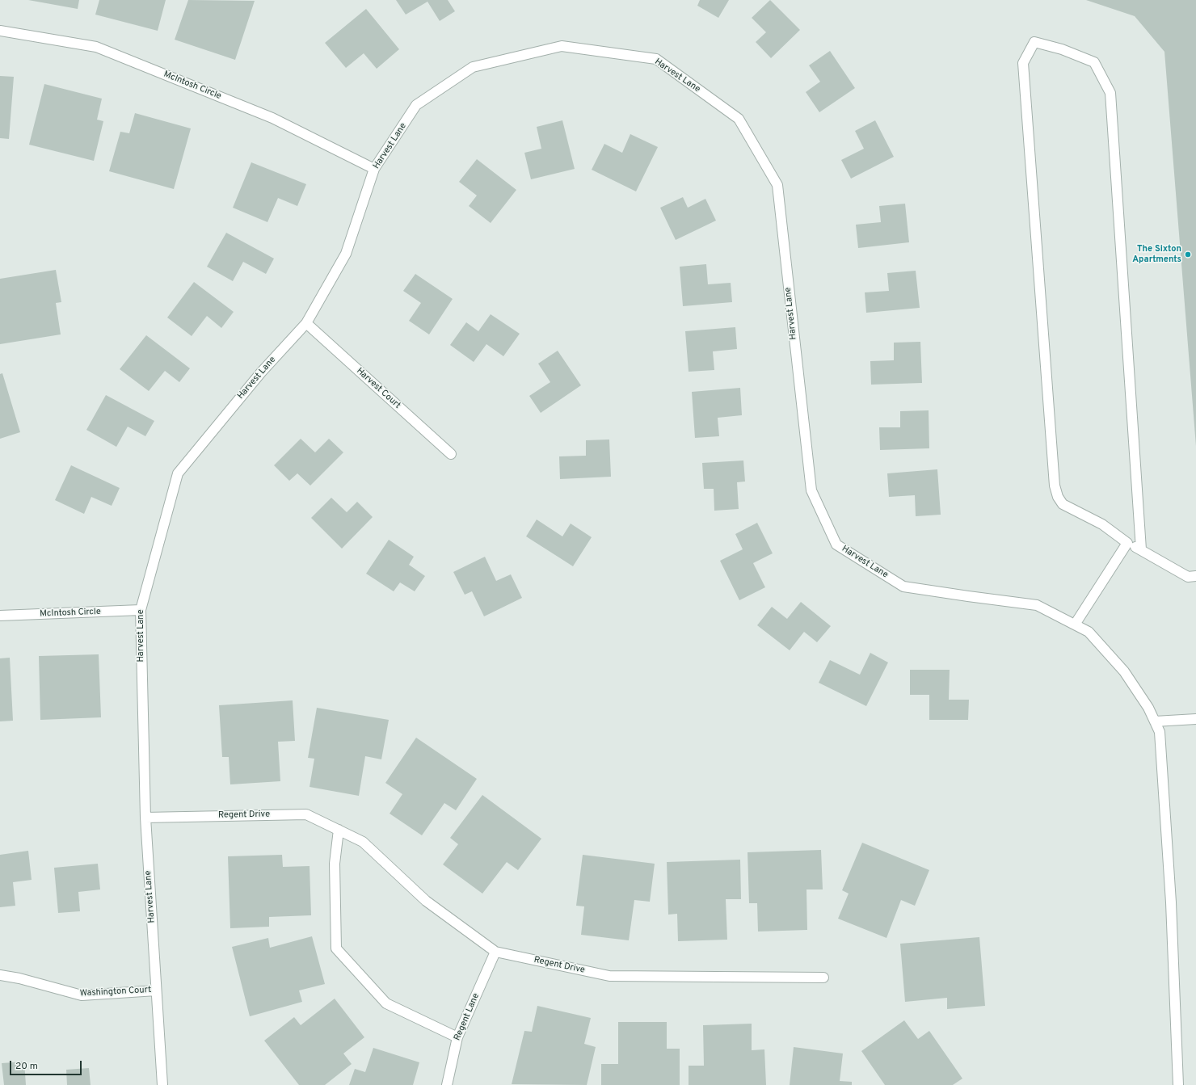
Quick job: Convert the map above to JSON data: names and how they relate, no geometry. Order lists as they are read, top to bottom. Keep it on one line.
{"streets":{"street":["Harvest Lane","McIntosh Circle","Harvest Court","Regent Drive","Washington Court","Regent Lane"]},"crossings":[["Harvest Lane","McIntosh Circle"],["Harvest Lane","Harvest Court"],["Harvest Lane","Regent Drive"],["Harvest Lane","Washington Court"],["Regent Drive","Regent Lane"]],"places":["The Sixton Apartments"],"scale_bar":"20 m"}
